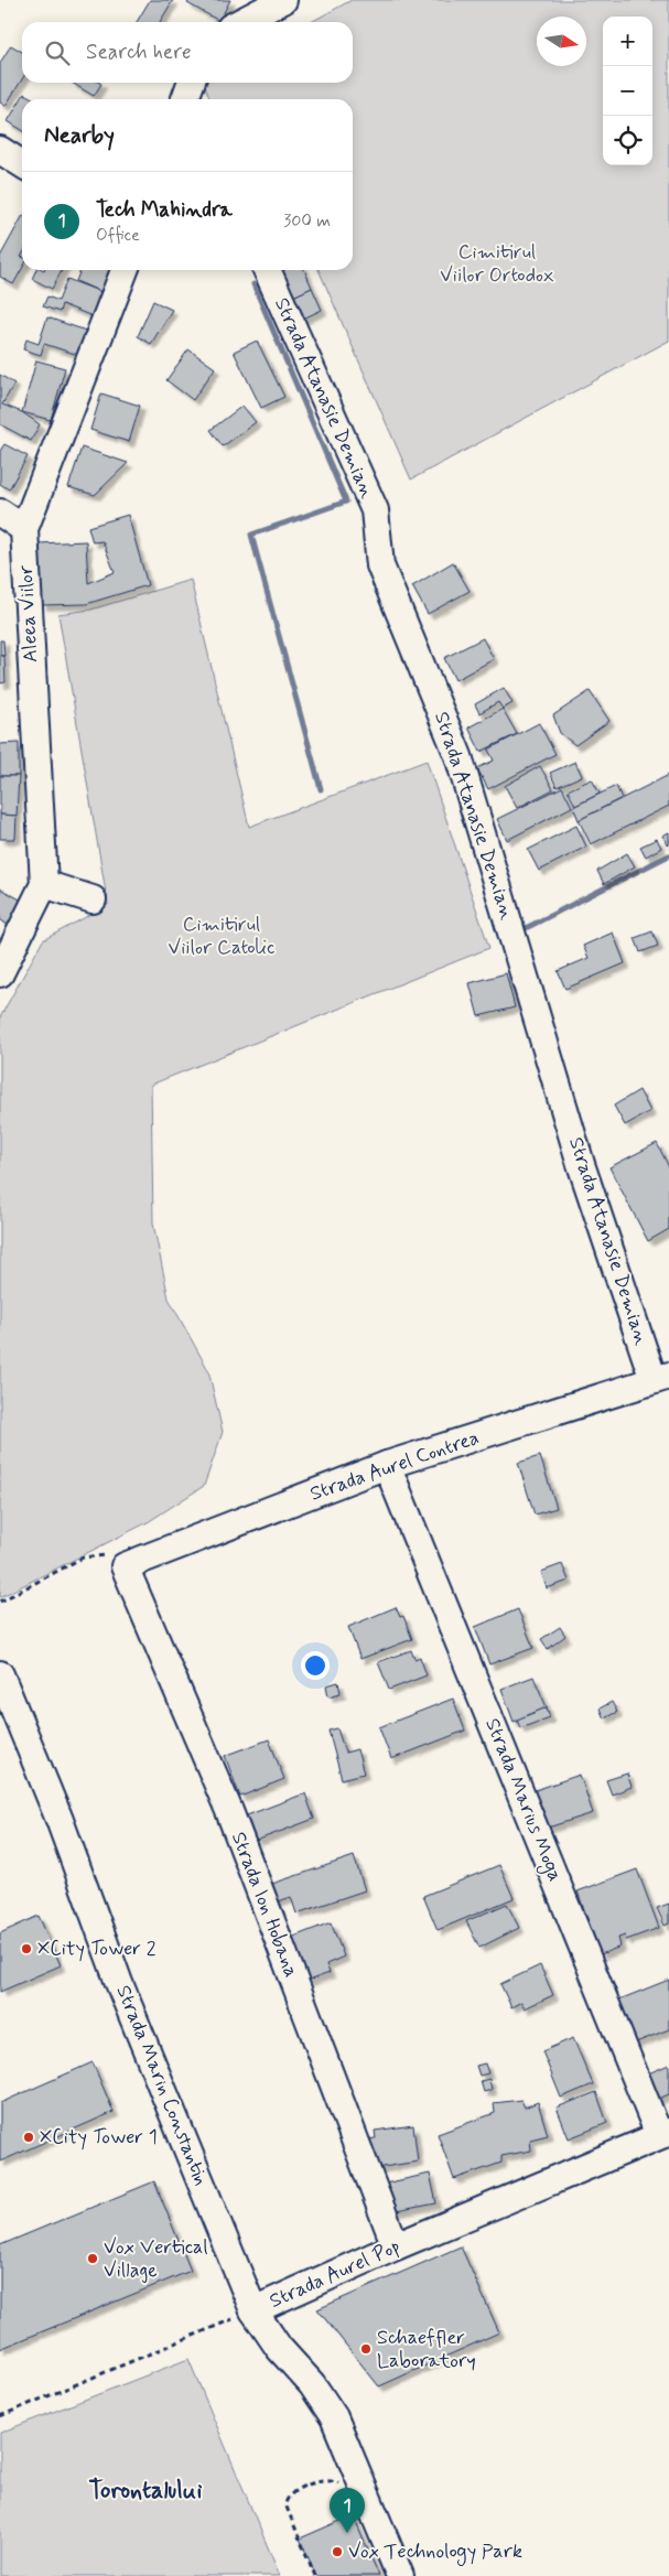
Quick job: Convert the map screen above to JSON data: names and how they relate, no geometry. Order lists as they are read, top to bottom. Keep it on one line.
{"streets":{"street":["Strada Atanasie Demian","Aleea Viilor","Strada Aurel Contrea","Strada Marius Moga","Strada Ion Hobana","Strada Marin Constantin","Strada Aurel Pop"]},"crossings":[["Strada Atanasie Demian","Strada Aurel Contrea"],["Strada Aurel Contrea","Strada Marius Moga"],["Strada Aurel Contrea","Strada Ion Hobana"],["Strada Marius Moga","Strada Aurel Pop"],["Strada Ion Hobana","Strada Aurel Pop"],["Strada Marin Constantin","Strada Aurel Pop"]],"districts":["Torontalului"],"parks":["Cimitirul Viilor Ortodox","Cimitirul Viilor Catolic"],"places":["XCity Tower 2","XCity Tower 1","Vox Vertical Village","Schaeffler Laboratory","Vox Technology Park"],"north":"right","page":{"map_buttons":["+","−"],"search":"Search here","heading":"Nearby","list":[{"mark":"1","name":"Tech Mahindra","note":"Office","value":"300 m"}],"pins":"1"}}
